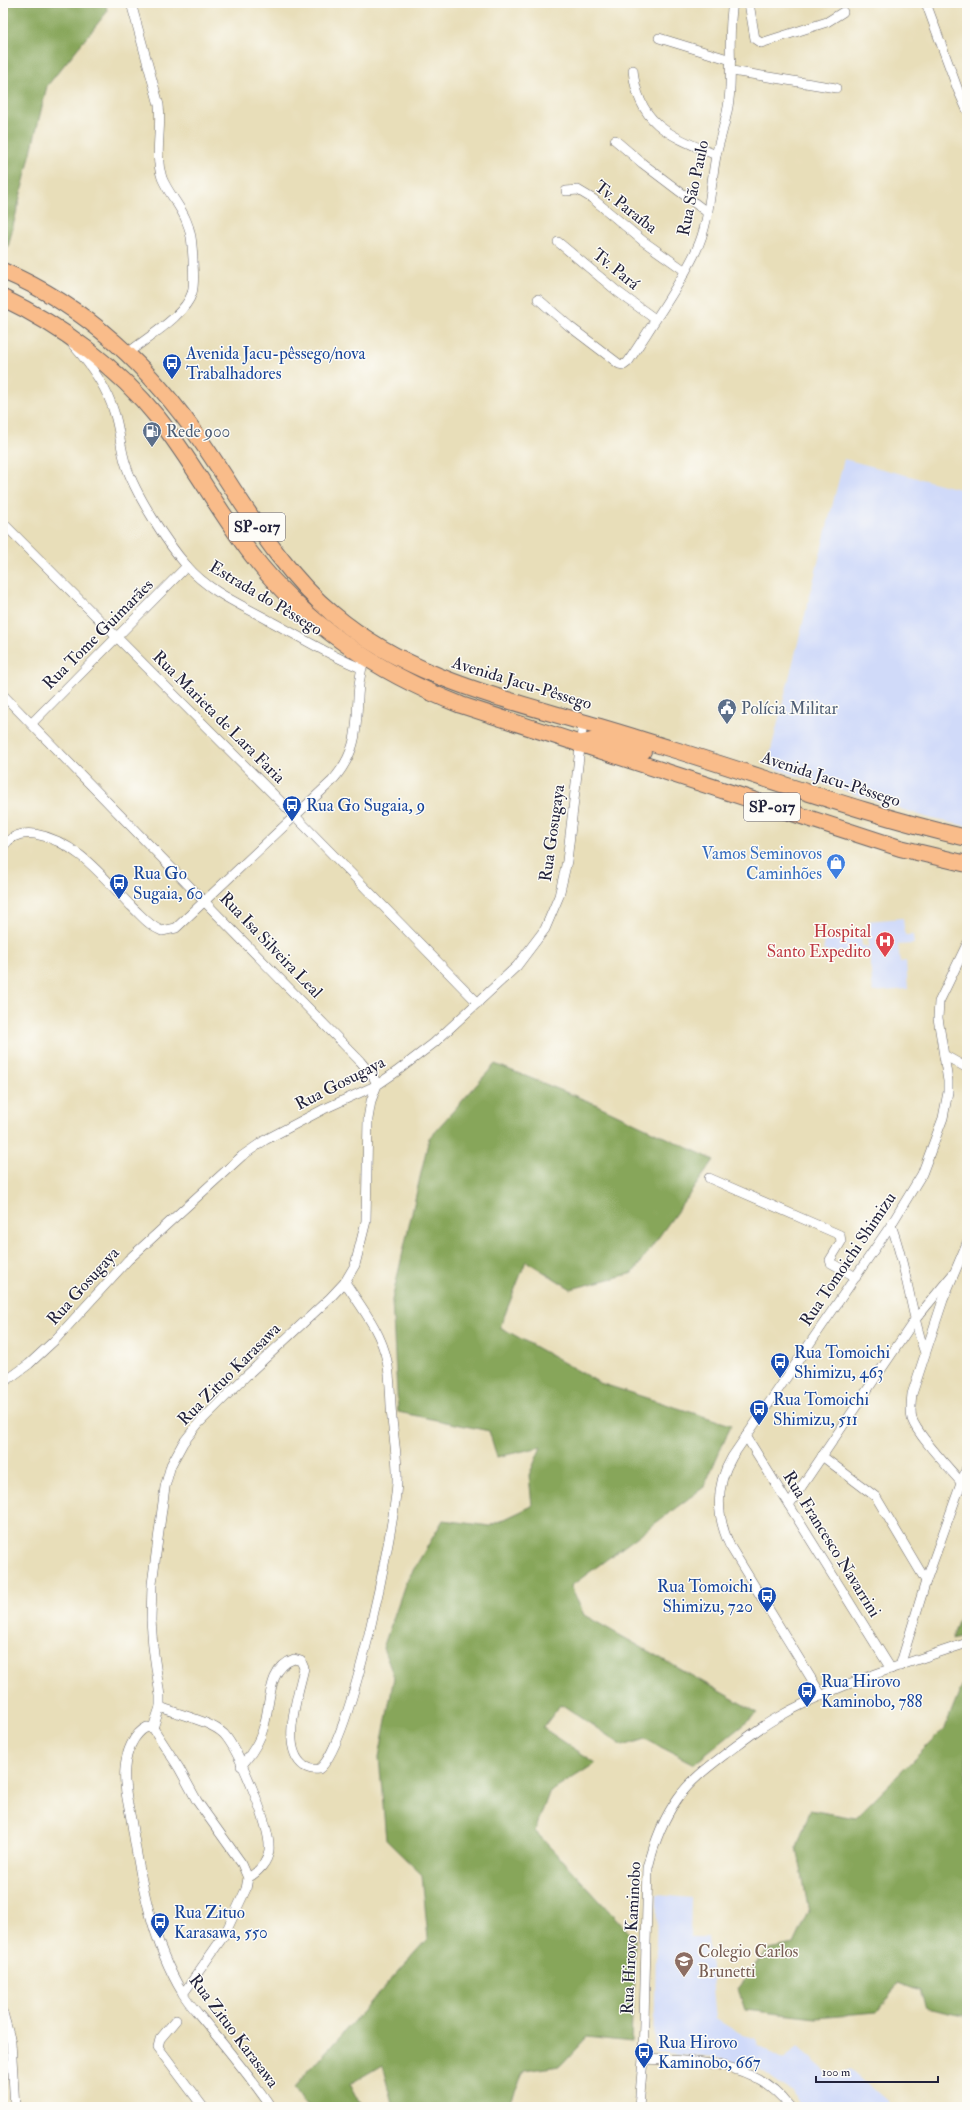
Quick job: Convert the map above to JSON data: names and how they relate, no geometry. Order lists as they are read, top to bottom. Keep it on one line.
{"streets":{"highway":["SP-017","Avenida Jacu-Pêssego"],"street":["Rua São Paulo","Tv. Paraíba","Tv. Pará","Estrada do Pêssego","Rua Tome Guimarães","Rua Marieta de Lara Faria","Rua Gosugaya","Rua Isa Silveira Leal","Rua Tomoichi Shimizu","Rua Zituo Karasawa","Rua Francesco Navarrini","Rua Hirovo Kaminobo"]},"crossings":[["Rua São Paulo","Tv. Paraíba"],["Rua São Paulo","Tv. Pará"],["SP-017","Estrada do Pêssego"],["SP-017","Rua Gosugaya"],["Estrada do Pêssego","Rua Tome Guimarães"],["Rua Tome Guimarães","Rua Marieta de Lara Faria"],["Rua Tome Guimarães","Rua Isa Silveira Leal"],["Avenida Jacu-Pêssego","Rua Gosugaya"],["Rua Marieta de Lara Faria","Rua Gosugaya"],["Rua Gosugaya","Rua Isa Silveira Leal"],["Rua Gosugaya","Rua Zituo Karasawa"],["Rua Isa Silveira Leal","Rua Zituo Karasawa"],["Rua Tomoichi Shimizu","Rua Francesco Navarrini"],["Rua Tomoichi Shimizu","Rua Hirovo Kaminobo"],["Rua Francesco Navarrini","Rua Hirovo Kaminobo"]],"places":{"bus stop":["Avenida Jacu-pêssego/nova Trabalhadores","Rua Go Sugaia, 9","Rua Go Sugaia, 60","Rua Tomoichi Shimizu, 463","Rua Tomoichi Shimizu, 511","Rua Tomoichi Shimizu, 720","Rua Hirovo Kaminobo, 788","Rua Zituo Karasawa, 550","Rua Hirovo Kaminobo, 667"],"fuel station":["Rede 900"],"public building":["Polícia Militar"],"shop":["Vamos Seminovos Caminhões"],"hospital":["Hospital Santo Expedito"],"school or university":["Colegio Carlos Brunetti"]},"scale_bar":"100 m"}
